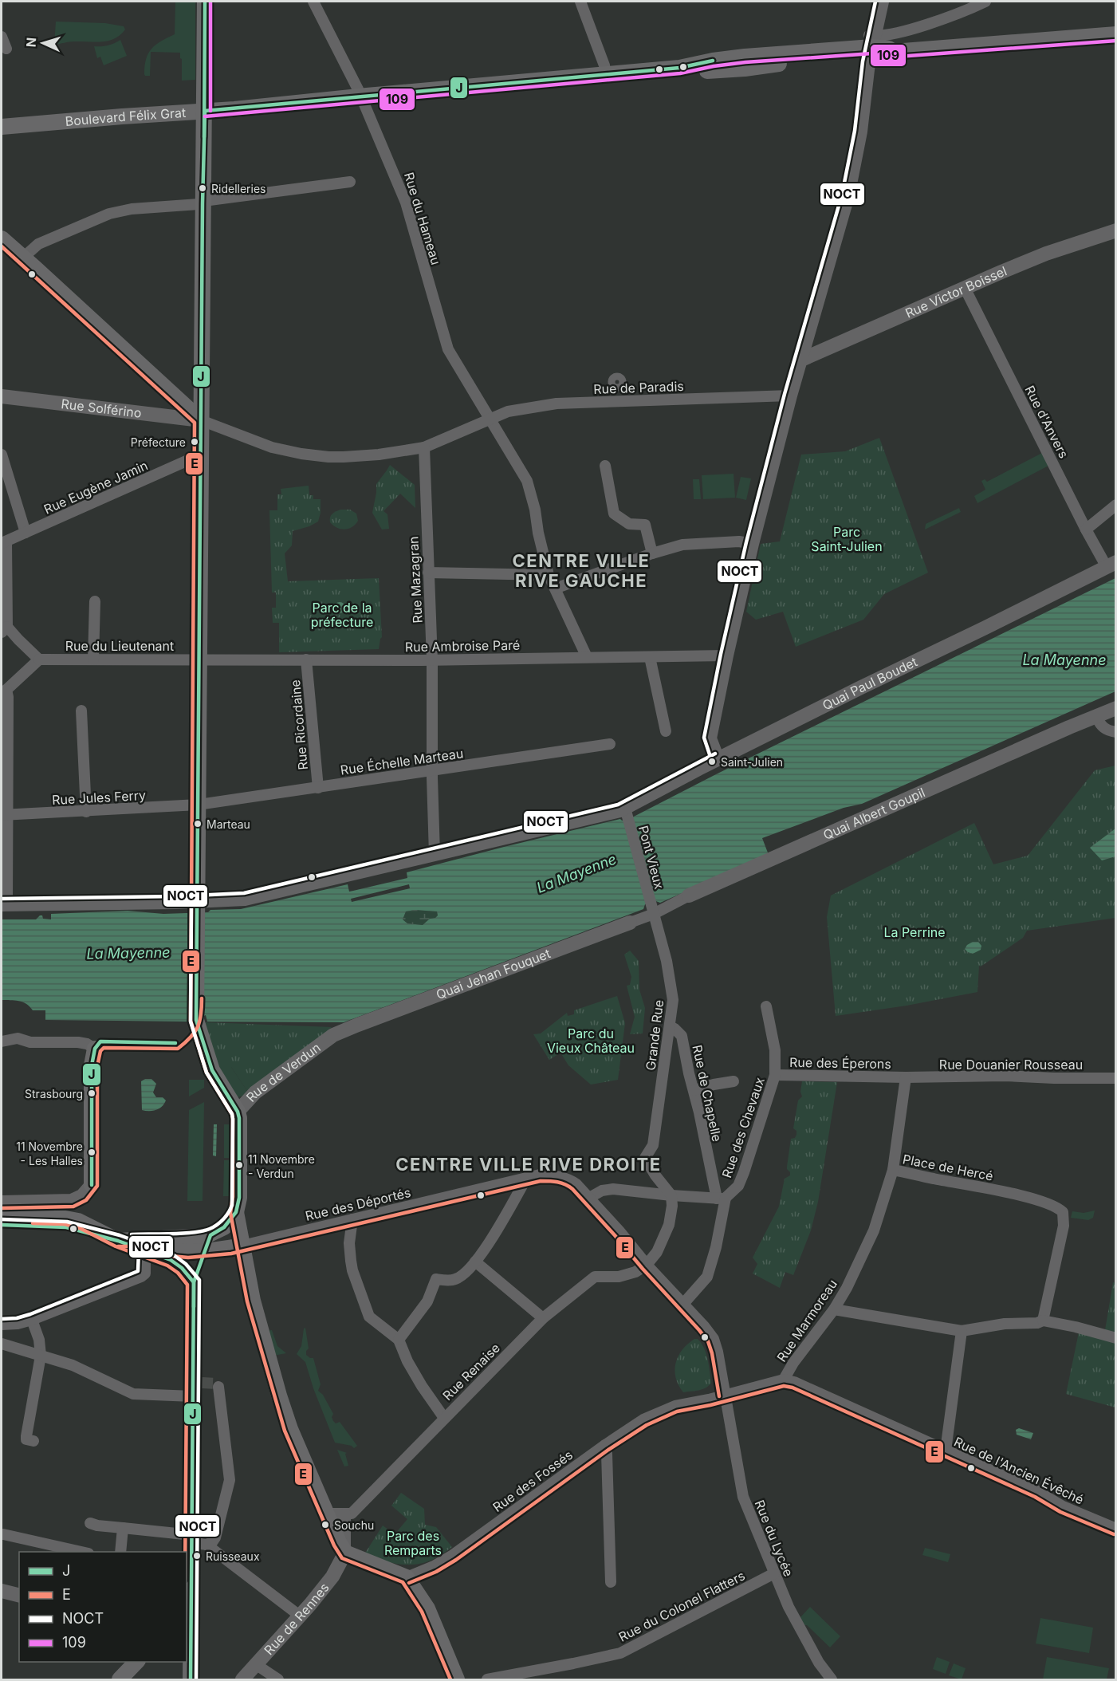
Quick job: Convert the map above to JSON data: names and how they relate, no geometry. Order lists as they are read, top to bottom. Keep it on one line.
{"streets":{"main road":["Boulevard Félix Grat","Rue de Verdun"],"street":["Rue du Hameau","Rue Victor Boissel","Rue de Paradis","Rue Solférino","Rue d'Anvers","Rue Eugène Jamin","Rue Mazagran","Rue du Lieutenant","Rue Ambroise Paré","Quai Paul Boudet","Rue Ricordaine","Rue Échelle Marteau","Rue Jules Ferry","Quai Albert Goupil","Pont Vieux","Quai Jehan Fouquet","Grande Rue","Rue des Éperons","Rue Douanier Rousseau","Rue de Chapelle","Rue des Chevaux","Place de Hercé","Rue des Déportés","Rue Marmoreau","Rue Renaise","Rue de l'Ancien Évêché","Rue des Fossés","Rue du Lycée","Rue du Colonel Flatters","Rue de Rennes"]},"crossings":[["Boulevard Félix Grat","Rue du Hameau"],["Boulevard Félix Grat","Rue de Verdun"],["Rue du Hameau","Rue de Paradis"],["Rue du Hameau","Rue Ambroise Paré"],["Rue Victor Boissel","Rue d'Anvers"],["Rue de Paradis","Rue Solférino"],["Rue de Paradis","Rue Mazagran"],["Rue de Paradis","Rue de Verdun"],["Rue Solférino","Rue de Verdun"],["Rue d'Anvers","Quai Paul Boudet"],["Rue Eugène Jamin","Rue de Verdun"],["Rue Mazagran","Rue Ambroise Paré"],["Rue Mazagran","Quai Paul Boudet"],["Rue Mazagran","Rue Échelle Marteau"],["Rue du Lieutenant","Rue Ambroise Paré"],["Rue du Lieutenant","Rue de Verdun"],["Rue Ambroise Paré","Rue Ricordaine"],["Rue Ambroise Paré","Rue de Verdun"],["Quai Paul Boudet","Pont Vieux"],["Quai Paul Boudet","Rue de Verdun"],["Rue Ricordaine","Rue Échelle Marteau"],["Rue Échelle Marteau","Rue Jules Ferry"],["Rue Échelle Marteau","Rue de Verdun"],["Rue Jules Ferry","Rue de Verdun"],["Quai Albert Goupil","Pont Vieux"],["Quai Albert Goupil","Quai Jehan Fouquet"],["Quai Albert Goupil","Grande Rue"],["Pont Vieux","Quai Jehan Fouquet"],["Pont Vieux","Grande Rue"],["Quai Jehan Fouquet","Grande Rue"],["Quai Jehan Fouquet","Rue de Verdun"],["Grande Rue","Rue de Chapelle"],["Rue des Éperons","Rue Douanier Rousseau"],["Rue des Éperons","Rue des Chevaux"],["Rue des Éperons","Place de Hercé"],["Rue Douanier Rousseau","Place de Hercé"],["Rue de Verdun","Rue des Déportés"],["Rue de Verdun","Rue de Rennes"],["Rue de Chapelle","Rue des Chevaux"],["Place de Hercé","Rue Marmoreau"],["Rue des Déportés","Rue Renaise"],["Rue des Déportés","Rue du Lycée"],["Rue Marmoreau","Rue de l'Ancien Évêché"],["Rue Marmoreau","Rue des Fossés"],["Rue Renaise","Rue du Lycée"],["Rue de l'Ancien Évêché","Rue des Fossés"],["Rue des Fossés","Rue du Lycée"],["Rue du Lycée","Rue du Colonel Flatters"]],"districts":["CENTRE VILLE RIVE GAUCHE","CENTRE VILLE RIVE DROITE"],"water":["La Mayenne"],"parks":["Parc Saint-Julien","Parc de la préfecture","La Perrine","Parc du Vieux Château","Parc des Remparts"],"places":["Ridelleries","Préfecture","Saint-Julien","Marteau","Strasbourg","11 Novembre - Les Halles","11 Novembre - Verdun","Souchu","Ruisseaux"],"lines":["transit line J","transit line NOCT","transit line 109","transit line E"],"legend":["J","E","NOCT","109"],"north":"left"}
